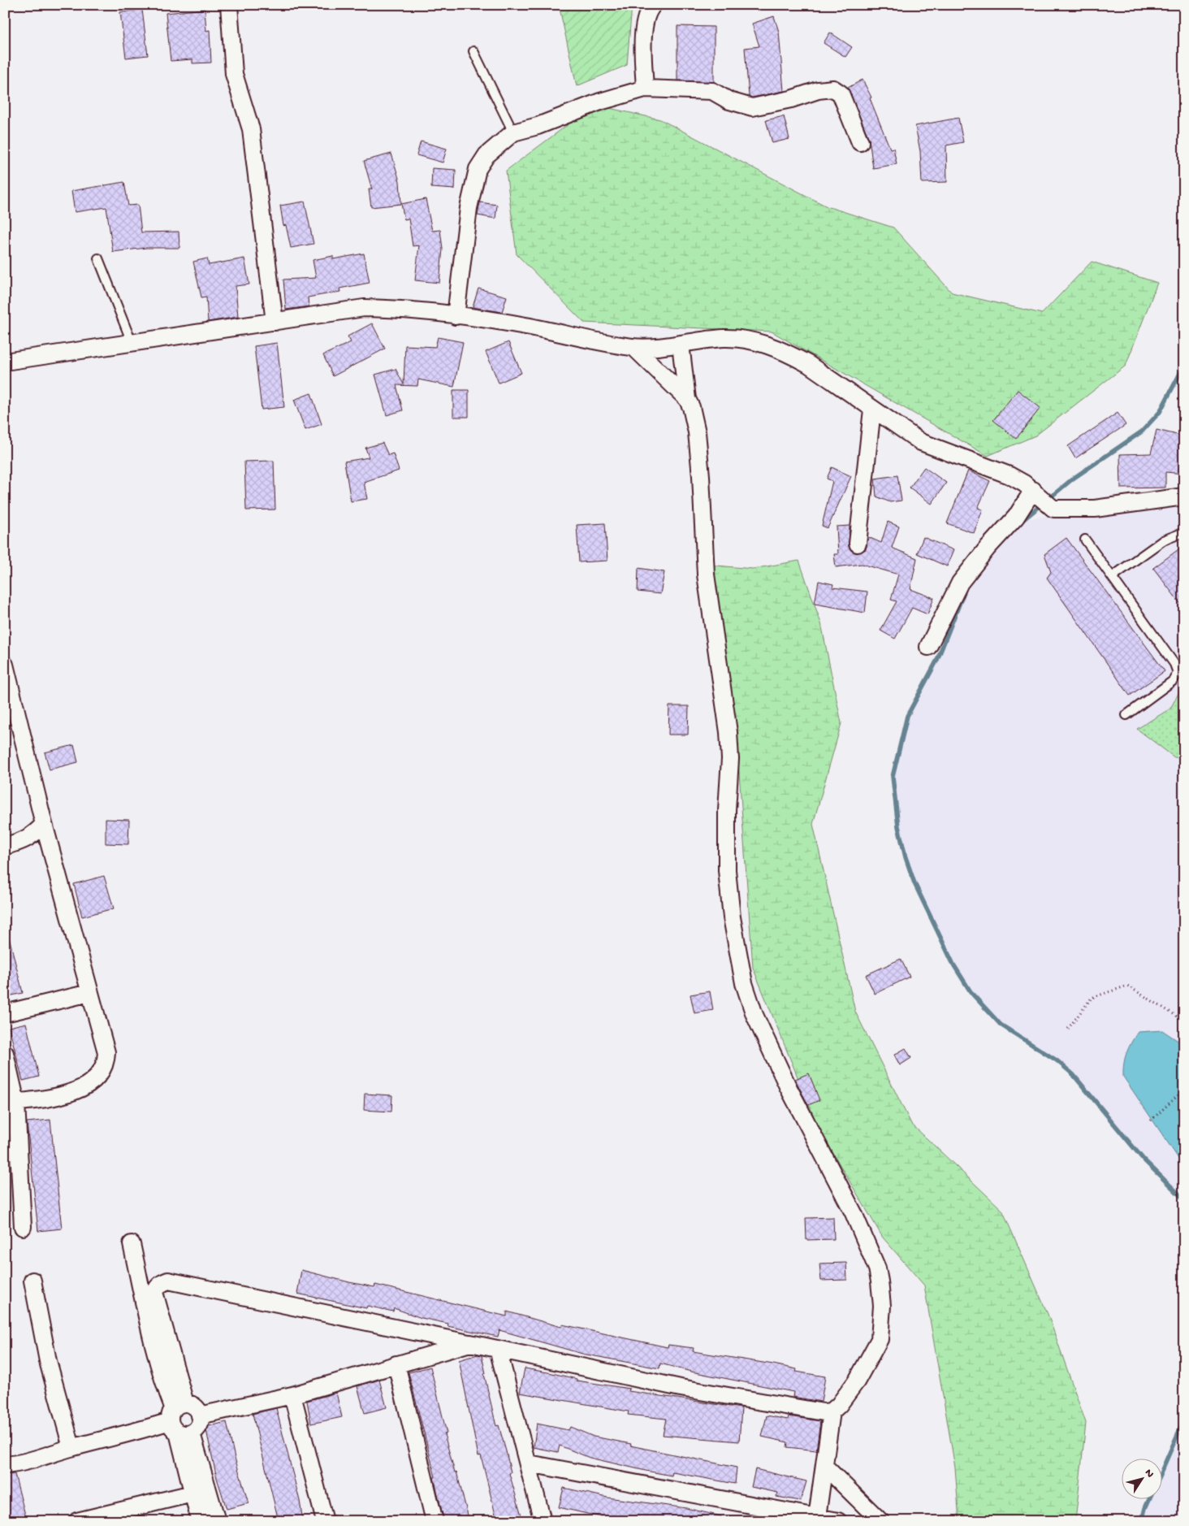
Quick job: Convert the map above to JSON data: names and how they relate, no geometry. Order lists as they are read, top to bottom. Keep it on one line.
{"north":"top right"}
